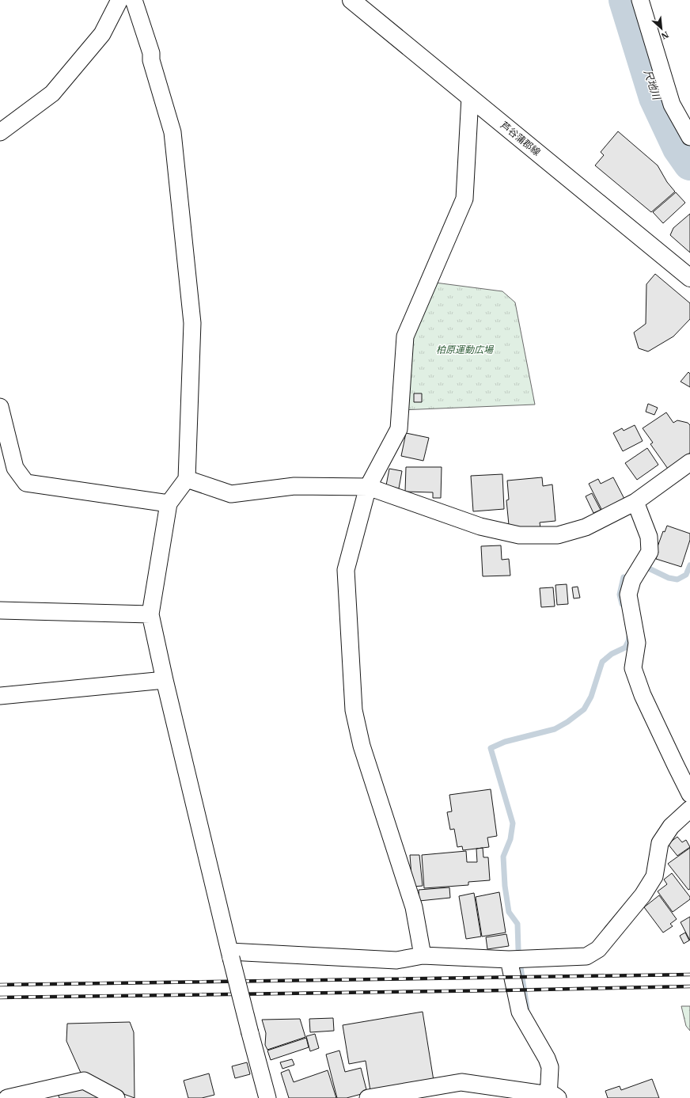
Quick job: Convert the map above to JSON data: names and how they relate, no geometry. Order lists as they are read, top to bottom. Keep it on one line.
{"streets":{"main road":["芦谷蒲郡線"]},"water":["尺地川"],"parks":["柏原運動広場"],"north":"bottom right"}
